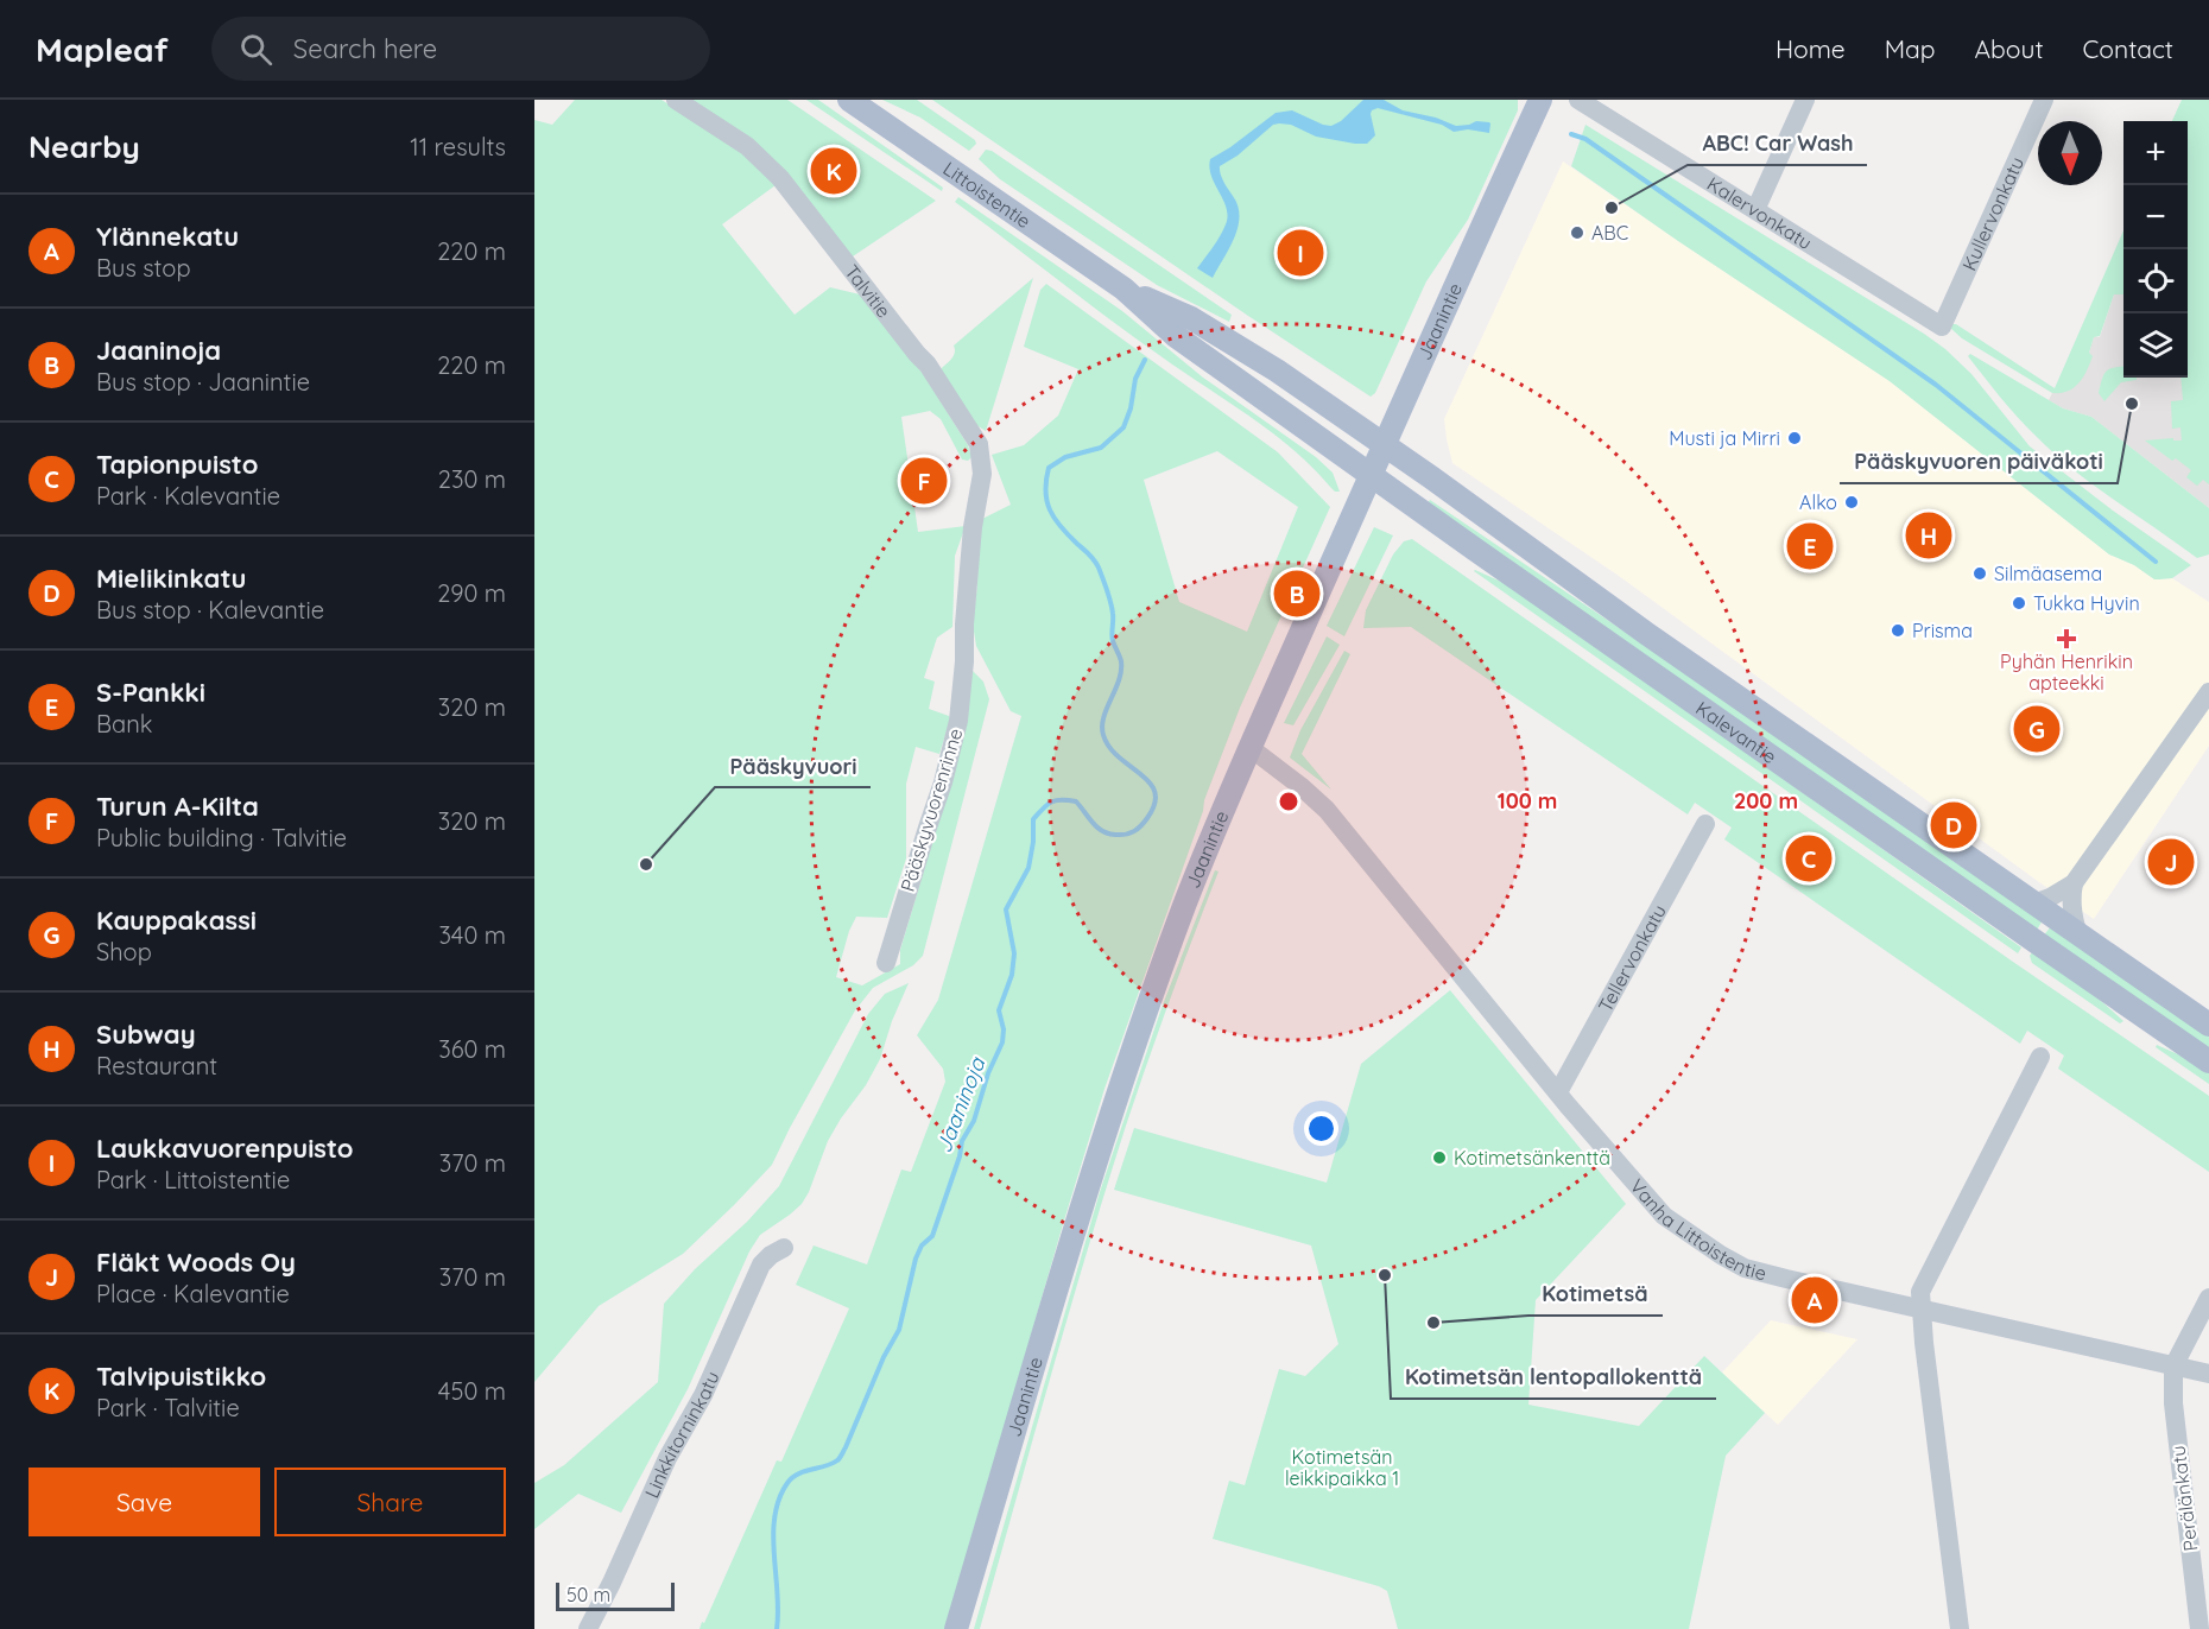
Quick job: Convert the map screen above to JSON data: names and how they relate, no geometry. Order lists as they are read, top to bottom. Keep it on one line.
{"streets":{"main road":["Littoistentie","Jaanintie","Kalevantie"],"street":["Kalervonkatu","Kullervonkatu","Talvitie","Pääskyvuorenrinne","Tellervonkatu","Vanha Littoistentie","Linkkitorninkatu","Perälänkatu"]},"crossings":[["Littoistentie","Jaanintie"],["Littoistentie","Kalevantie"],["Kalervonkatu","Kullervonkatu"],["Talvitie","Pääskyvuorenrinne"],["Jaanintie","Kalevantie"],["Jaanintie","Vanha Littoistentie"],["Tellervonkatu","Vanha Littoistentie"],["Vanha Littoistentie","Perälänkatu"]],"water":["Jaaninoja"],"parks":["Kotimetsän leikkipaikka 1"],"places":{"other":["ABC! Car Wash","ABC","Pääskyvuoren päiväkoti","Musti ja Mirri","Alko","Silmäasema","Tukka Hyvin","Prisma","Pääskyvuori","Kotimetsänkenttä","Kotimetsän lentopallokenttä","Kotimetsä"],"health":["Pyhän Henrikin apteekki"]},"scale_bar":"50 m","north":"bottom","page":{"header":"Mapleaf","search":"Search here","nav":["Home","Map","About","Contact"],"heading":["Nearby","11 results"],"map_buttons":["+","−"],"pins":["K","I","F","H","E","B","G","D","C","J","A"],"list":[{"mark":"A","name":"Ylännekatu","note":"Bus stop","value":"220 m"},{"mark":"B","name":"Jaaninoja","note":"Bus stop · Jaanintie","value":"220 m"},{"mark":"C","name":"Tapionpuisto","note":"Park · Kalevantie","value":"230 m"},{"mark":"D","name":"Mielikinkatu","note":"Bus stop · Kalevantie","value":"290 m"},{"mark":"E","name":"S-Pankki","note":"Bank","value":"320 m"},{"mark":"F","name":"Turun A-Kilta","note":"Public building · Talvitie","value":"320 m"},{"mark":"G","name":"Kauppakassi","note":"Shop","value":"340 m"},{"mark":"H","name":"Subway","note":"Restaurant","value":"360 m"},{"mark":"I","name":"Laukkavuorenpuisto","note":"Park · Littoistentie","value":"370 m"},{"mark":"J","name":"Fläkt Woods Oy","note":"Place · Kalevantie","value":"370 m"},{"mark":"K","name":"Talvipuistikko","note":"Park · Talvitie","value":"450 m"}],"buttons":["Save","Share"],"scale":"50 m"},"rings":["100 m","200 m"]}
